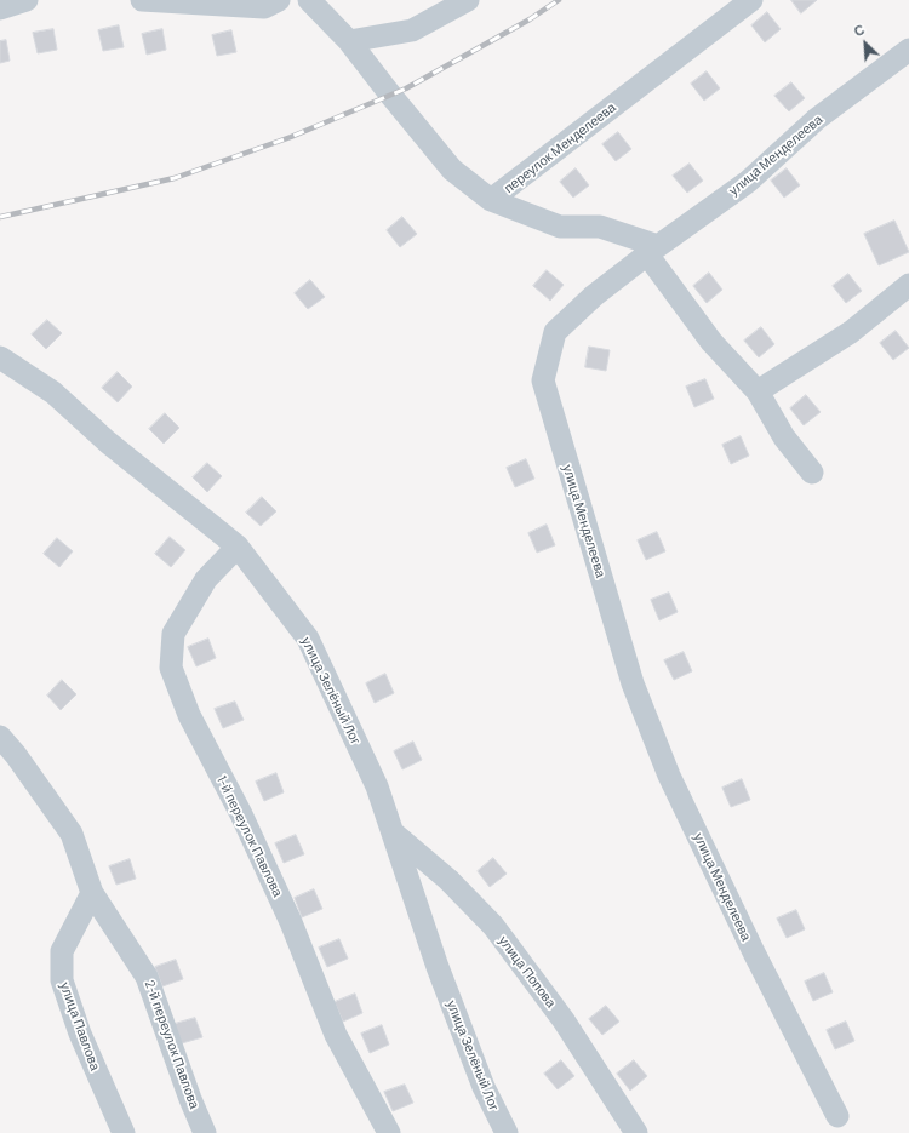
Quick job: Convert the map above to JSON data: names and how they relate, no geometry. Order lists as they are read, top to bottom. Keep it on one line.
{"streets":{"street":["переулок Менделеева","улица Менделеева","улица Зелёный Лог","1-й переулок Павлова","улица Попова","улица Павлова","2-й переулок Павлова"]},"crossings":[["улица Зелёный Лог","1-й переулок Павлова"],["улица Зелёный Лог","улица Попова"],["улица Павлова","2-й переулок Павлова"]],"north":"top left"}
